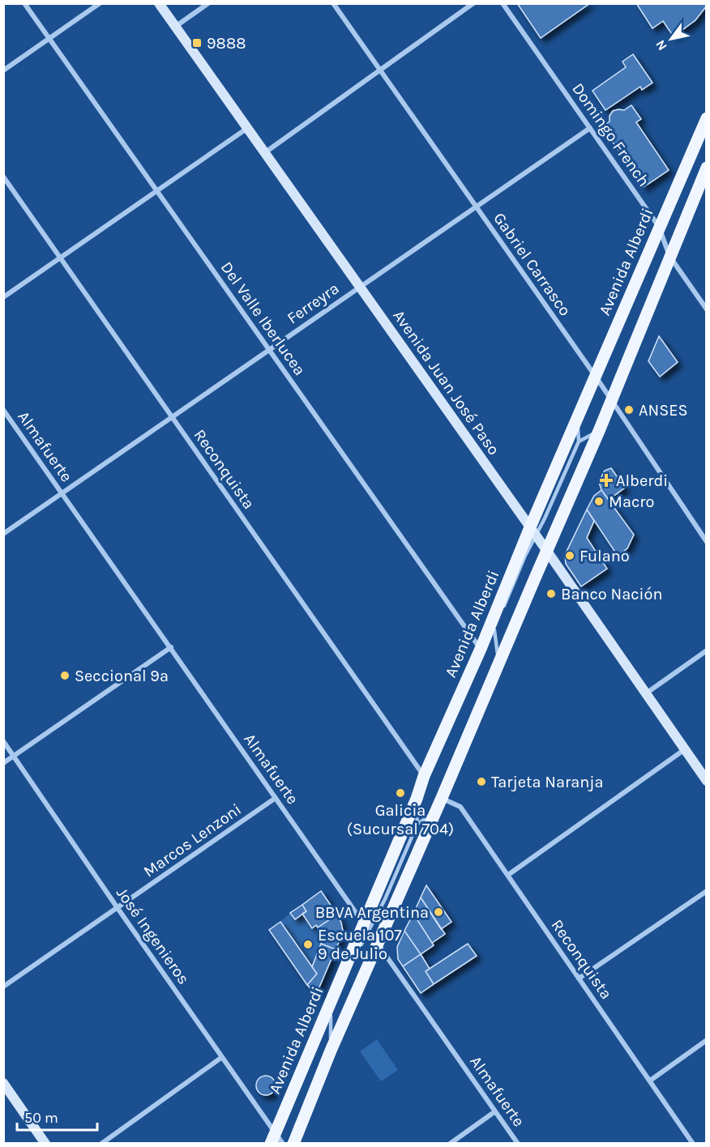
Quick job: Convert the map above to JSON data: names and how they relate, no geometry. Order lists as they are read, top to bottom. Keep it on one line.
{"streets":{"main road":["Avenida Alberdi"],"street":["Domingo French","Gabriel Carrasco","Ferreyra","Del Valle Iberlucea","Avenida Juan José Paso","Almafuerte","Reconquista","Marcos Lenzoni","José Ingenieros"]},"crossings":[["Domingo French","Avenida Alberdi"],["Domingo French","Ferreyra"],["Avenida Alberdi","Gabriel Carrasco"],["Avenida Alberdi","Del Valle Iberlucea"],["Avenida Alberdi","Avenida Juan José Paso"],["Avenida Alberdi","Almafuerte"],["Avenida Alberdi","Reconquista"],["Avenida Alberdi","José Ingenieros"],["Gabriel Carrasco","Ferreyra"],["Ferreyra","Del Valle Iberlucea"],["Ferreyra","Avenida Juan José Paso"],["Ferreyra","Almafuerte"],["Ferreyra","Reconquista"],["Almafuerte","Marcos Lenzoni"],["Marcos Lenzoni","José Ingenieros"]],"places":{"transit":["9888"],"other":["ANSES","Macro","Fulano","Banco Nación","Seccional 9ª","Tarjeta Naranja","Galicia (Sucursal 704)","BBVA Argentina","Escuela 107 9 de Julio"],"health":["Alberdi"]},"scale_bar":"50 m","north":"bottom left"}
